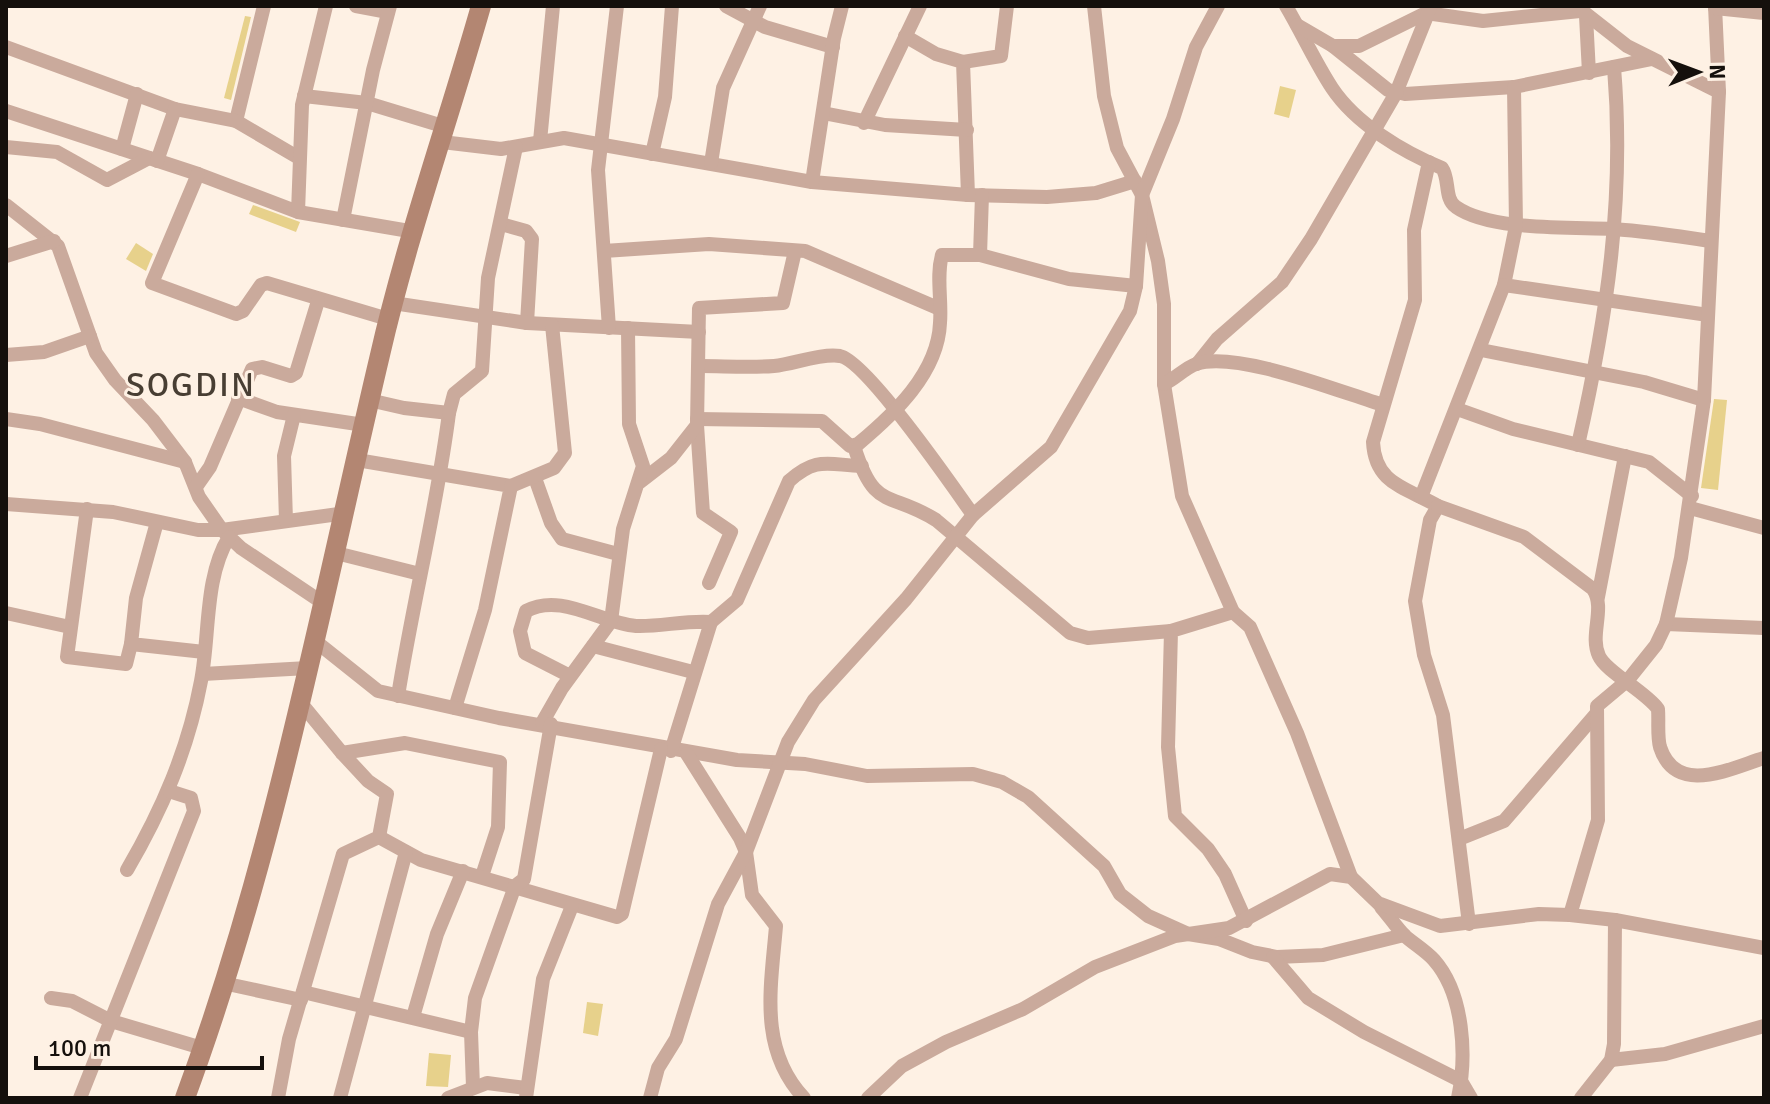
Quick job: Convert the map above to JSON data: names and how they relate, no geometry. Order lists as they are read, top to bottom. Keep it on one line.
{"districts":["SOGDIN"],"scale_bar":"100 m","north":"right"}
